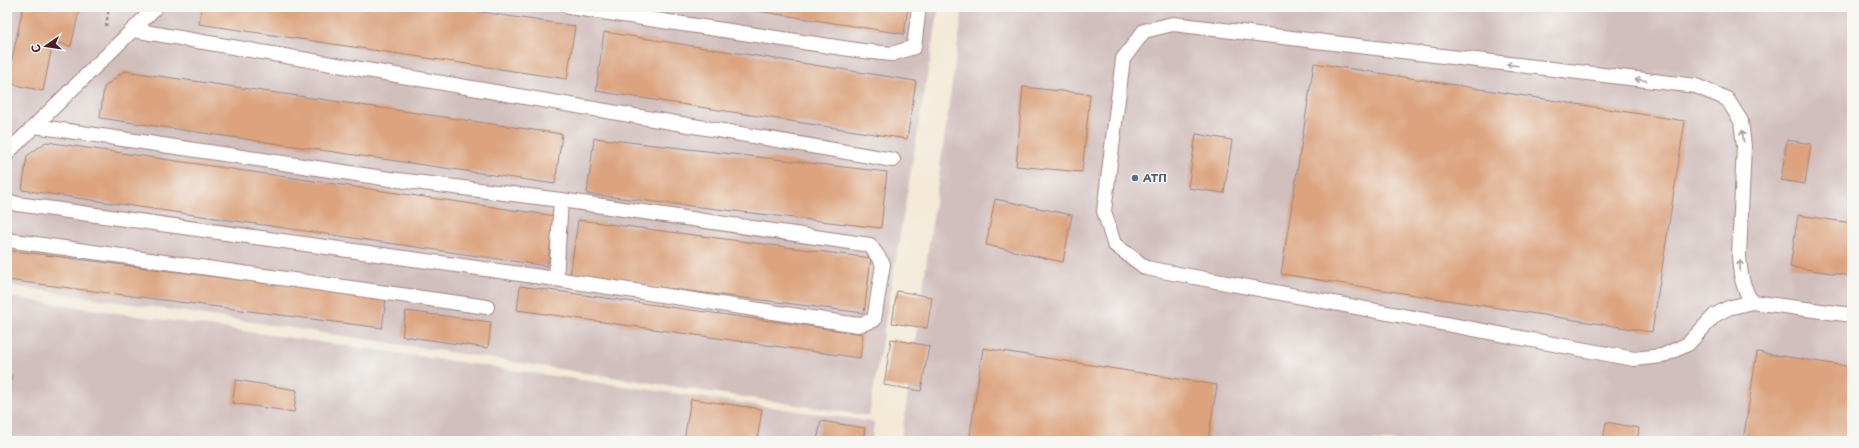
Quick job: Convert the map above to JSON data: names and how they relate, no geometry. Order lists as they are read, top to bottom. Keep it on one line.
{"places":["АТП"],"north":"left"}
